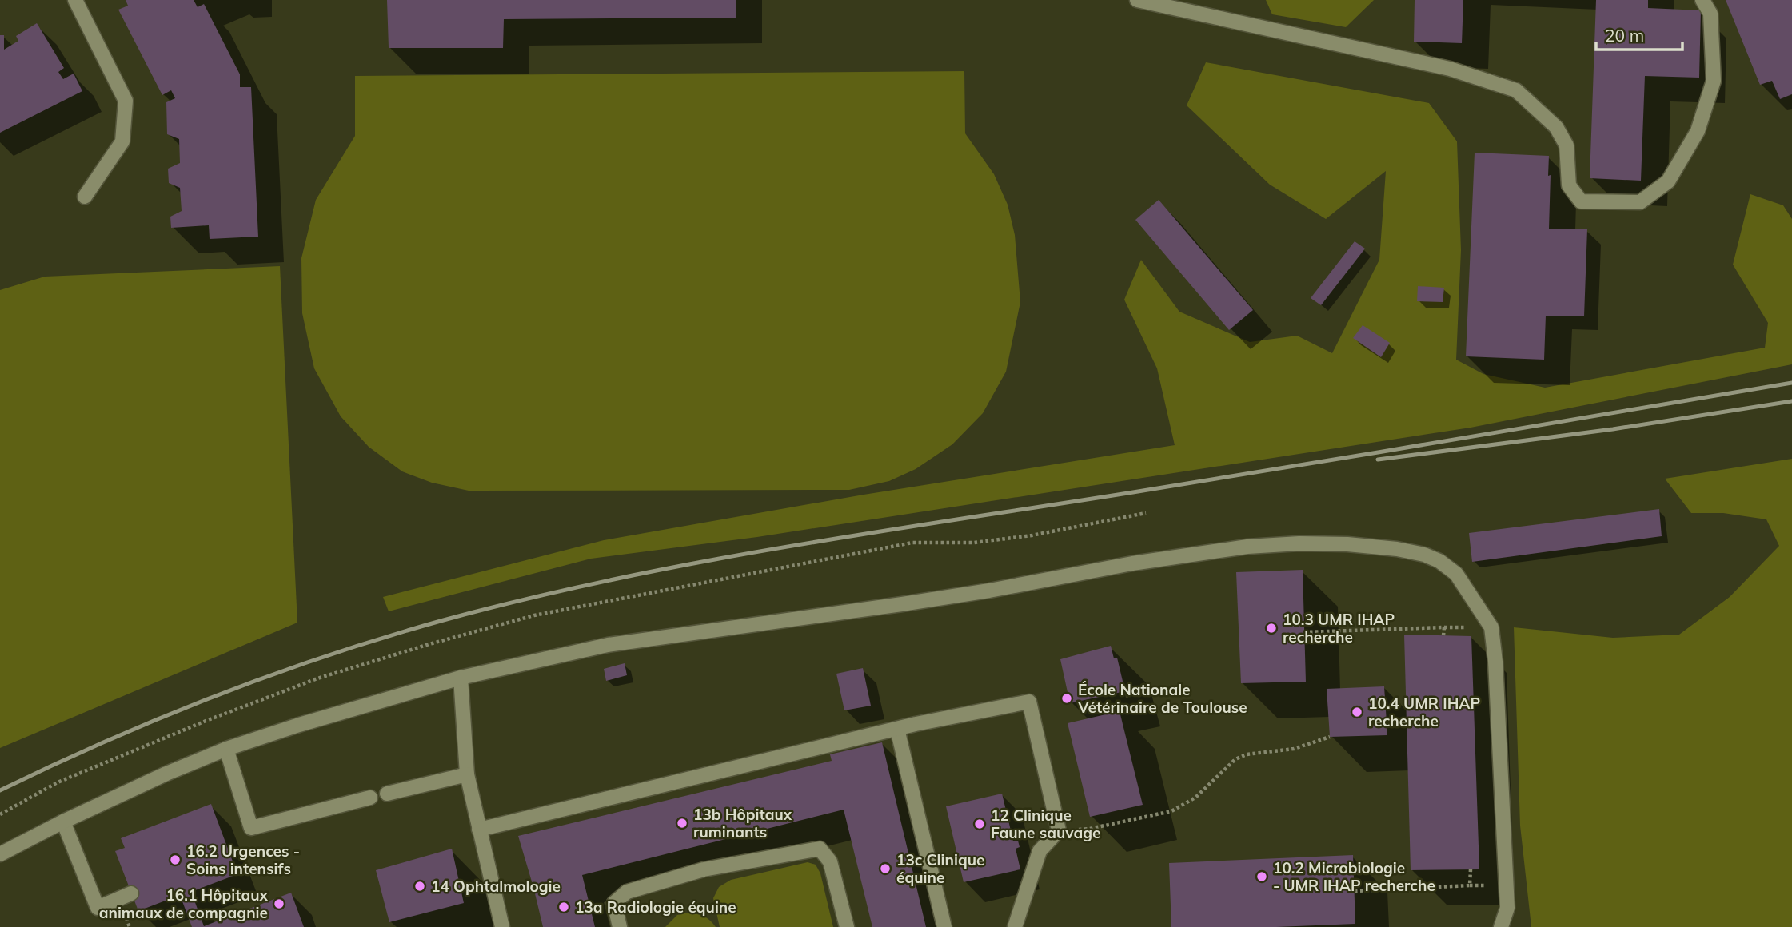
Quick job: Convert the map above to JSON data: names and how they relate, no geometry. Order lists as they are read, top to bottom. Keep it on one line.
{"places":["10.3 UMR IHAP recherche","École Nationale Vétérinaire de Toulouse","10.4 UMR IHAP recherche","13b Hôpitaux ruminants","12 Clinique Faune sauvage","16.2 Urgences - Soins intensifs","13c Clinique équine","10.2 Microbiologie - UMR IHAP recherche","14 Ophtalmologie","16.1 Hôpitaux animaux de compagnie","13a Radiologie équine"],"scale_bar":"20 m"}
